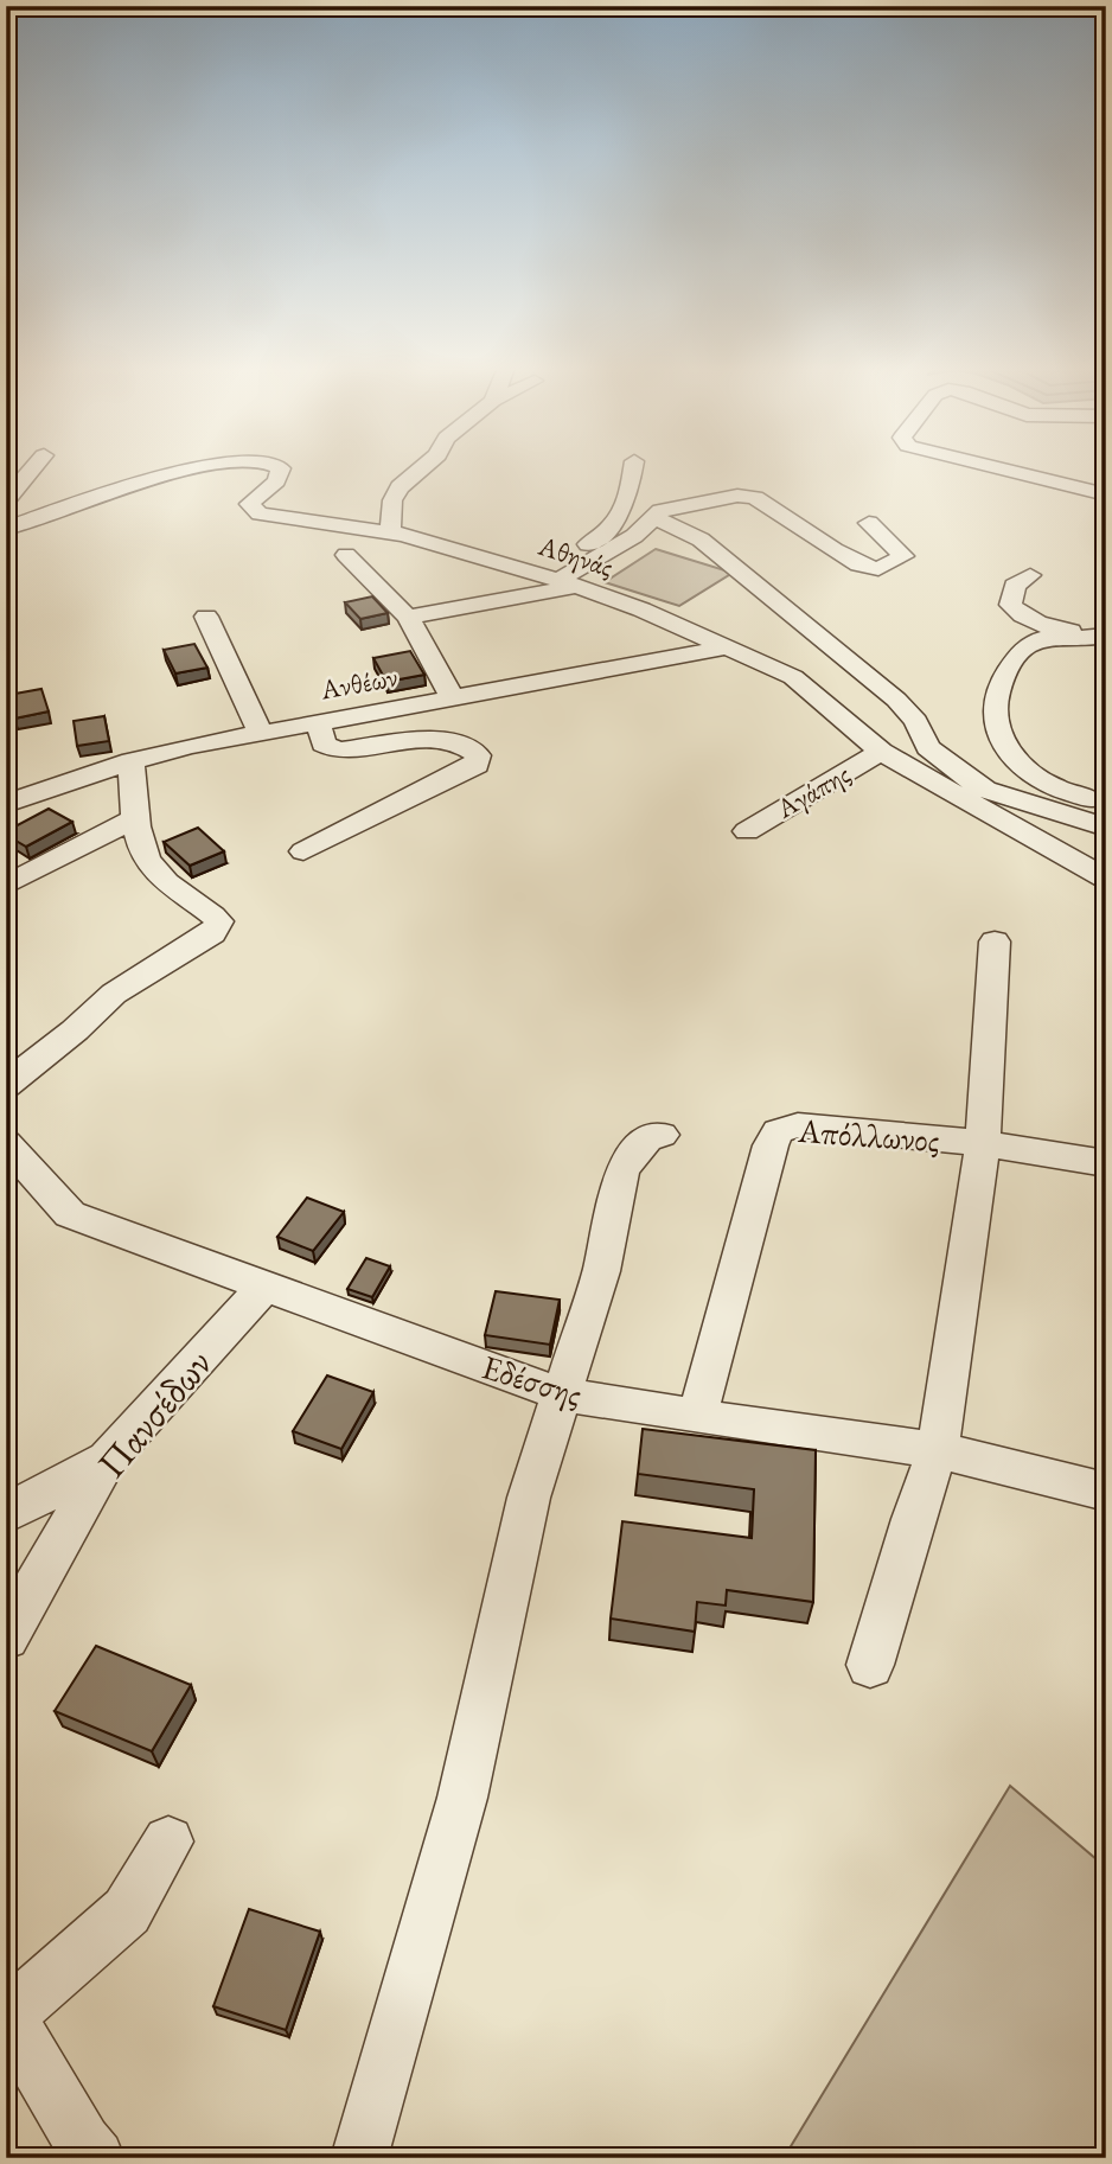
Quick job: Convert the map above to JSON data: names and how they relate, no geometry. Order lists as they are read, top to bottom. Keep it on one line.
{"streets":{"street":["Αθηνάς","Ανθέων","Αγάπης","Απόλλωνος","Εδέσσης","Πανσέδων"]},"crossings":[["Αθηνάς","Ανθέων"],["Αθηνάς","Αγάπης"],["Απόλλωνος","Εδέσσης"],["Εδέσσης","Πανσέδων"]]}
